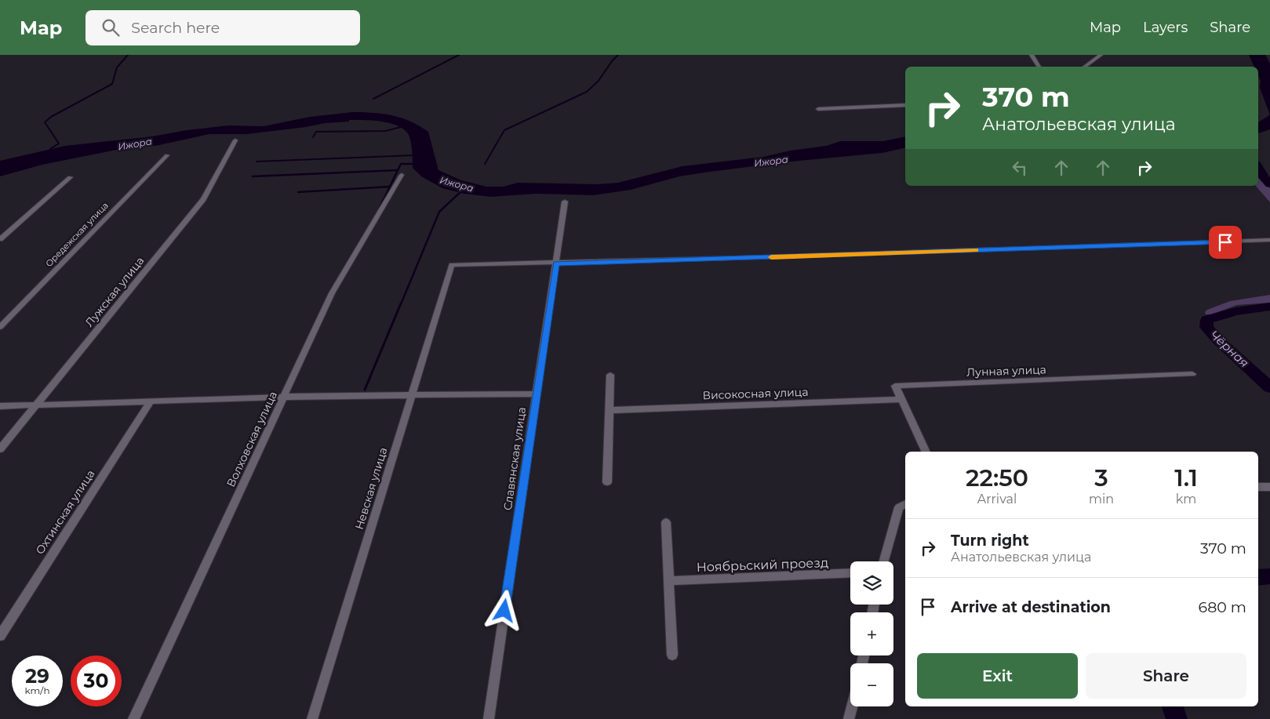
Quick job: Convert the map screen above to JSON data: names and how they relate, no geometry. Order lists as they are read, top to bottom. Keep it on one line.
{"streets":{"street":["Оредежская улица","Лужская улица","Лунная улица","Високосная улица","Волховская улица","Славянская улица","Невская улица","Охтинская улица","Ноябрьский проезд"]},"crossings":[["Лунная улица","Високосная улица"],["Славянская улица","Невская улица"]],"water":["Ижора","Чёрная"],"page":{"header":"Map","search":"Search here","nav":["Map","Layers","Share"],"turn":["370 m","Анатольевская улица"],"eta":["22:50","Arrival","3","min","1.1","km"],"list":[{"name":"Turn right","note":"Анатольевская улица","value":"370 m"},{"name":"Arrive at destination","value":"680 m"}],"map_buttons":["+","−"],"buttons":["Exit","Share"],"speed":"29 km/h","limit":"30"}}
